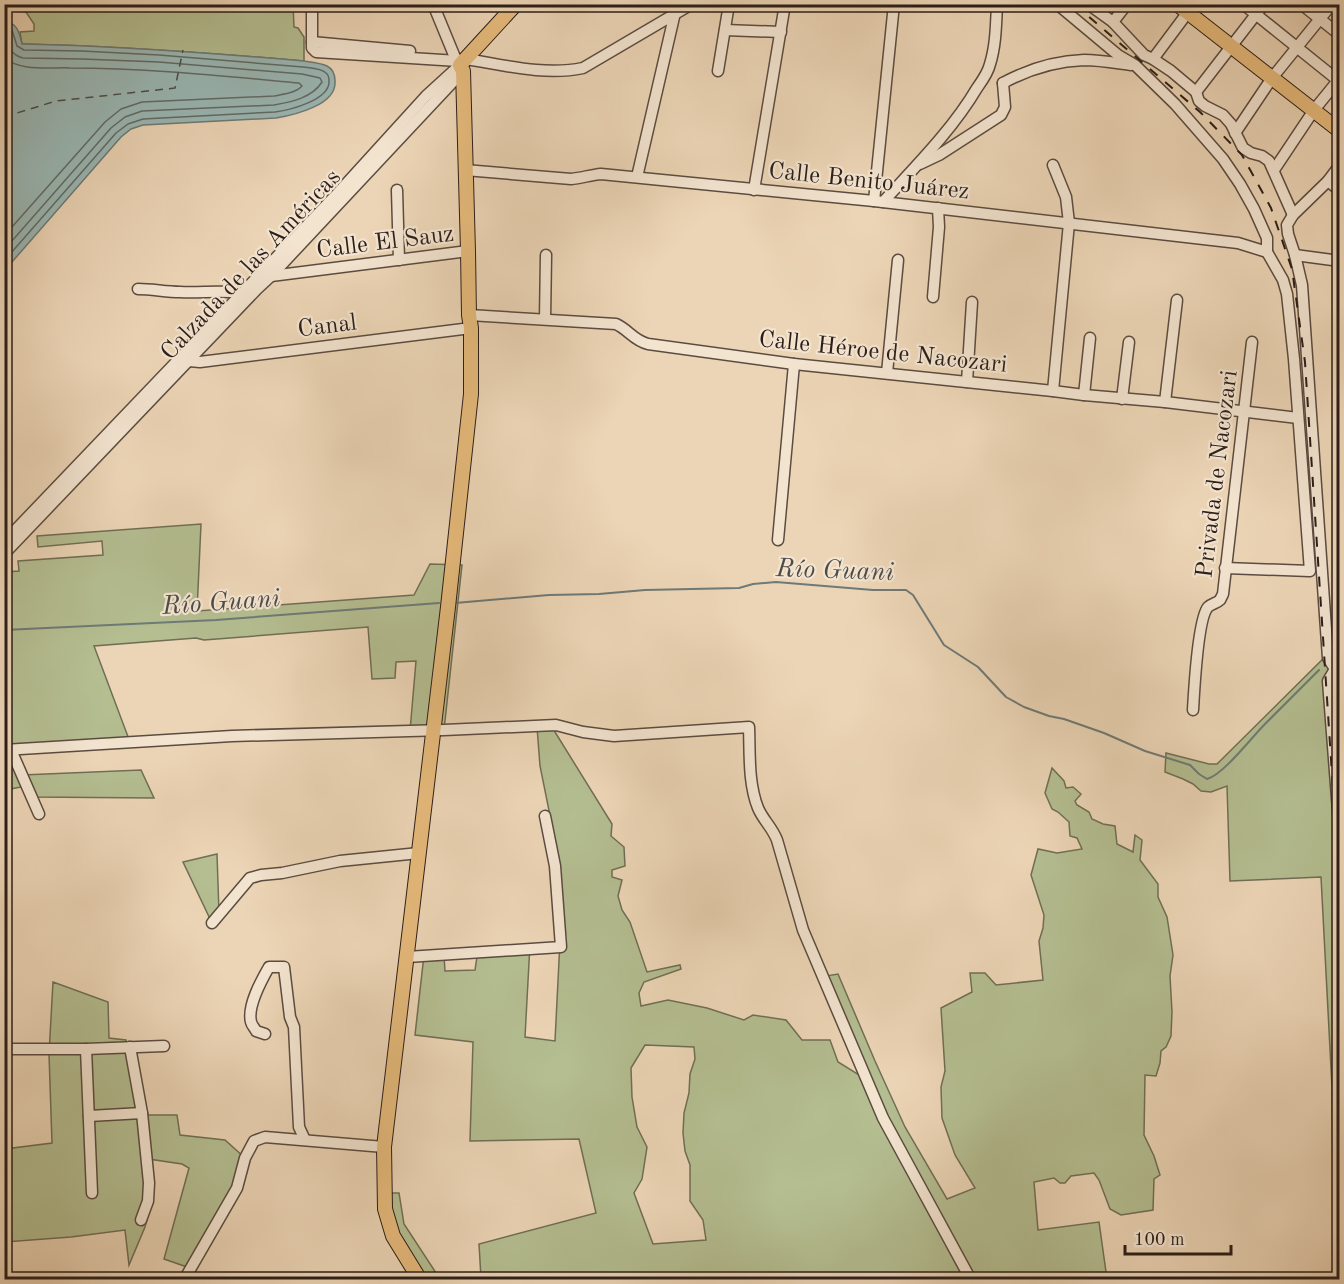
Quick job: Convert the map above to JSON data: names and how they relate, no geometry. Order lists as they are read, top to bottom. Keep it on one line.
{"streets":{"main road":["Calzada de las Américas"],"street":["Calle Benito Juárez","Calle El Sauz","Canal","Calle Héroe de Nacozari","Privada de Nacozari"]},"crossings":[["Calle El Sauz","Calzada de las Américas"],["Calzada de las Américas","Canal"],["Canal","Calle Héroe de Nacozari"],["Calle Héroe de Nacozari","Privada de Nacozari"]],"water":["Río Guani"],"scale_bar":"100 m"}
